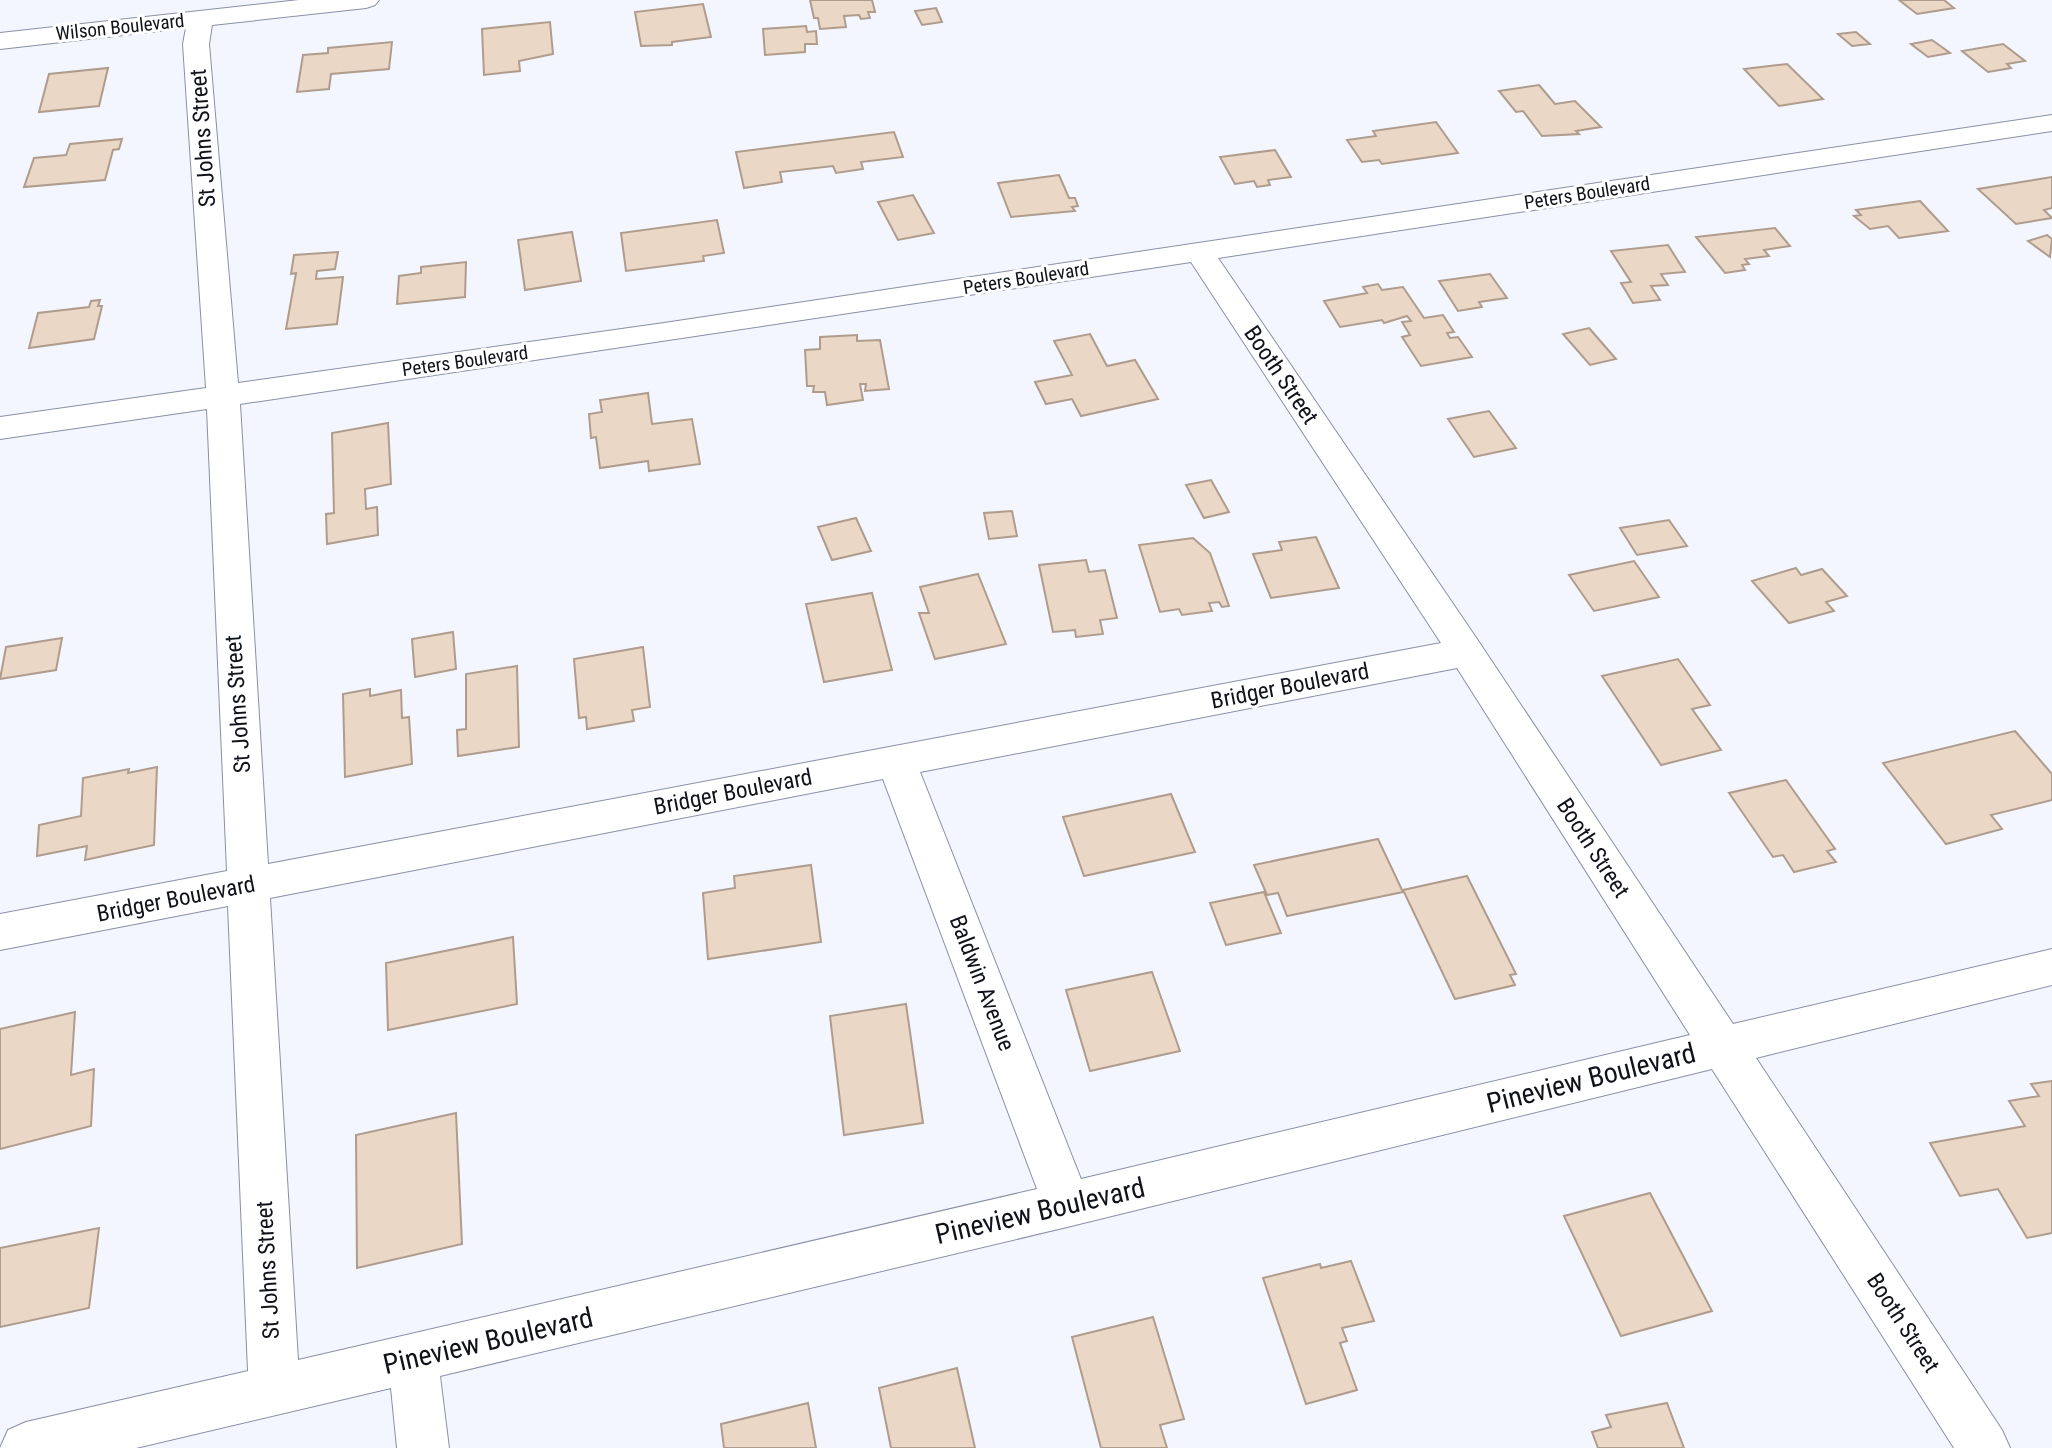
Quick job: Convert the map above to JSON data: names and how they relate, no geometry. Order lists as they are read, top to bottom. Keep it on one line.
{"streets":{"street":["Wilson Boulevard","St Johns Street","Peters Boulevard","Booth Street","Bridger Boulevard","Baldwin Avenue","Pineview Boulevard"]},"crossings":[["Wilson Boulevard","St Johns Street"],["St Johns Street","Peters Boulevard"],["St Johns Street","Bridger Boulevard"],["St Johns Street","Pineview Boulevard"],["Peters Boulevard","Booth Street"],["Booth Street","Bridger Boulevard"],["Booth Street","Pineview Boulevard"],["Bridger Boulevard","Baldwin Avenue"],["Baldwin Avenue","Pineview Boulevard"]]}
